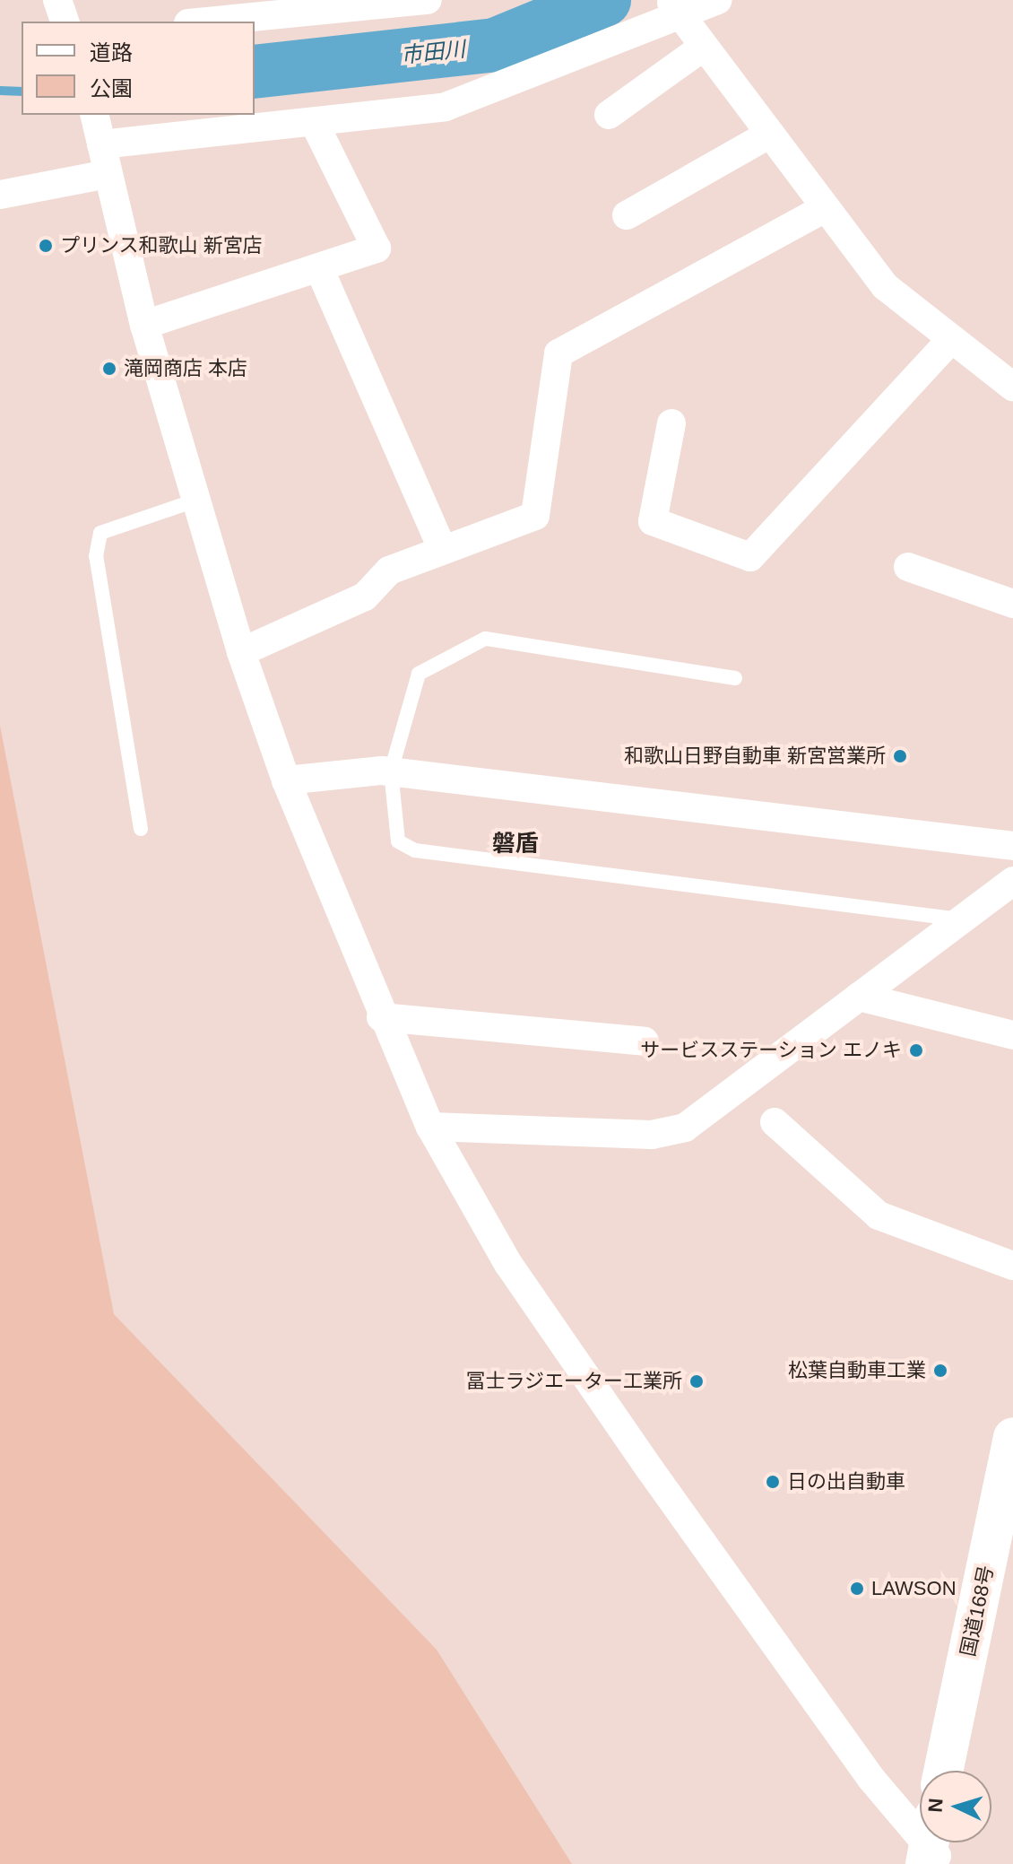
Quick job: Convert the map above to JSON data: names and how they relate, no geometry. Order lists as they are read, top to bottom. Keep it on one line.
{"streets":{"highway":["国道168号"]},"districts":["磐盾"],"water":["市田川"],"places":["プリンス和歌山 新宮店","滝岡商店 本店","和歌山日野自動車 新宮営業所","サービスステーション エノキ","松葉自動車工業","冨士ラジエーター工業所","日の出自動車","LAWSON"],"legend":["道路","公園"],"north":"left"}
